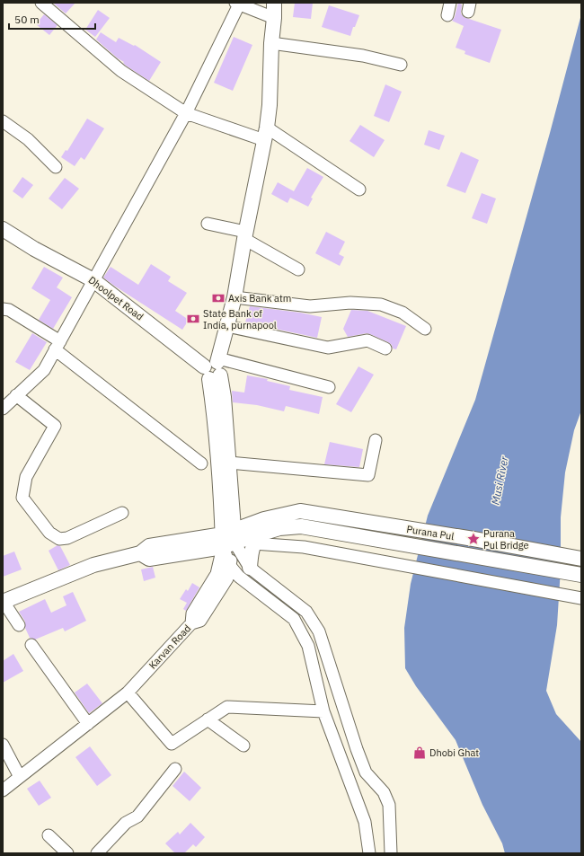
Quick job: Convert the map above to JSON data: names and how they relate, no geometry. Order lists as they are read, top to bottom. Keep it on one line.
{"streets":{"main road":["Dhoolpet Road","Purana Pul","Karvan Road"]},"crossings":[["Dhoolpet Road","Karvan Road"],["Purana Pul","Karvan Road"]],"water":["Musi River"],"places":{"bank":["Axis Bank atm","State Bank of India, purnapool"],"place":["Purana Pul Bridge"],"shop":["Dhobi Ghat"]},"scale_bar":"50 m"}
